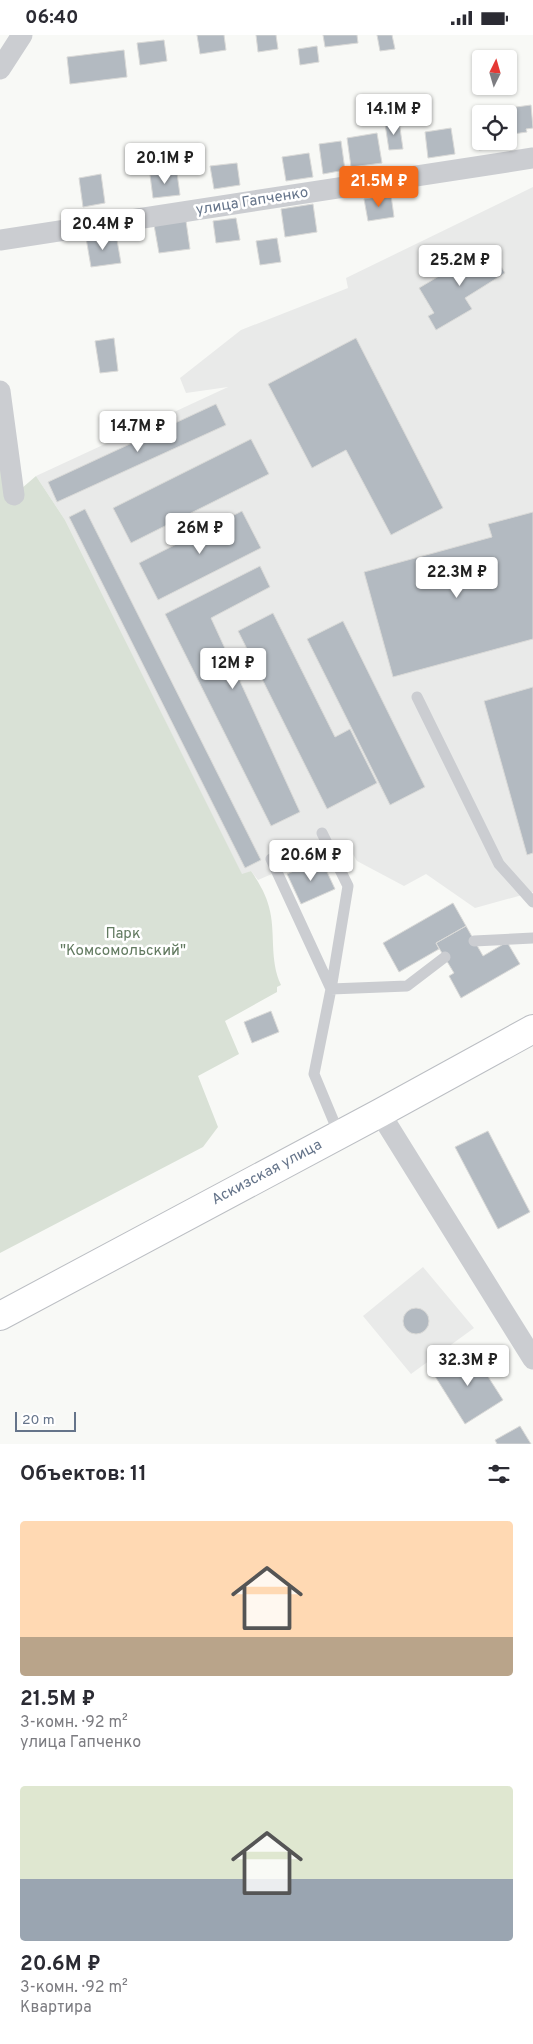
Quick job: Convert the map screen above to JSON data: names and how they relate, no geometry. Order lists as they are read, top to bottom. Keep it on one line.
{"streets":{"main road":["Аскизская улица"],"street":["улица Гапченко"]},"parks":["Парк \"Комсомольский\""],"scale_bar":"20 m","north":"top","page":{"status":"06:40","price":["14.1M ₽","20.1M ₽","21.5M ₽","20.4M ₽","25.2M ₽","14.7M ₽","26M ₽","22.3M ₽","12M ₽","20.6M ₽","32.3M ₽"],"scale":"20 m","heading":"Объектов: 11","list":[{"name":"21.5M ₽","note":"3-комн. · 92 m² · улица Гапченко"},{"name":"20.6M ₽","note":"3-комн. · 92 m² · Квартира"}]}}
